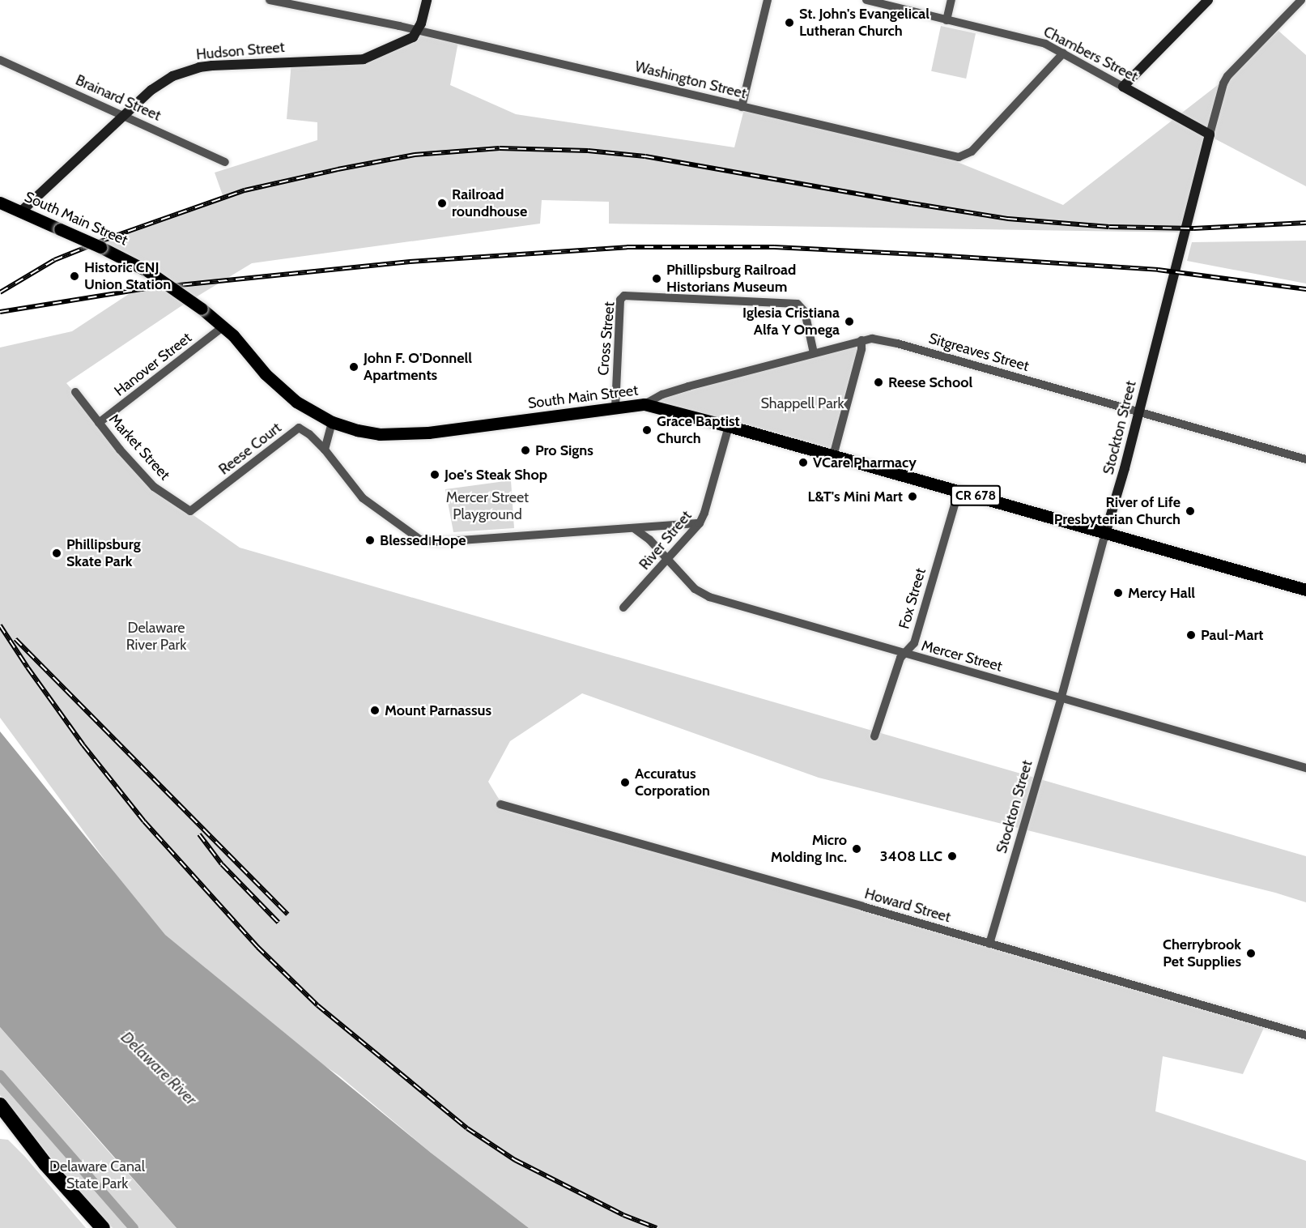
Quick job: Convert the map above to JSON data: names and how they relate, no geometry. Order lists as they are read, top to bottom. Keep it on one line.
{"streets":{"main road":["South Main Street","CR 678"],"street":["Hudson Street","Chambers Street","Washington Street","Brainard Street","Cross Street","Sitgreaves Street","Hanover Street","Stockton Street","Market Street","Reese Court","River Street","Fox Street","Mercer Street","Howard Street"]},"crossings":[["Hudson Street","Washington Street"],["Hudson Street","Brainard Street"],["Hudson Street","South Main Street"],["Chambers Street","Washington Street"],["Chambers Street","Stockton Street"],["South Main Street","Cross Street"],["South Main Street","Sitgreaves Street"],["South Main Street","Hanover Street"],["South Main Street","Stockton Street"],["South Main Street","River Street"],["South Main Street","Fox Street"],["Cross Street","Sitgreaves Street"],["Sitgreaves Street","Stockton Street"],["Hanover Street","Market Street"],["Stockton Street","Mercer Street"],["Stockton Street","Howard Street"],["Market Street","Reese Court"],["River Street","Mercer Street"],["Fox Street","Mercer Street"]],"water":["Delaware River"],"parks":["Shappell Park","Mercer Street Playground","Delaware River Park","Delaware Canal State Park"],"places":["St. John's Evangelical Lutheran Church","Railroad roundhouse","Historic CNJ Union Station","Phillipsburg Railroad Historians Museum","Iglesia Cristiana Alfa Y Omega","John F. O'Donnell Apartments","Reese School","Grace Baptist Church","Pro Signs","VCare Pharmacy","Joe's Steak Shop","L&T's Mini Mart","River of Life Presbyterian Church","Blessed Hope","Phillipsburg Skate Park","Mercy Hall","Paul-Mart","Mount Parnassus","Accuratus Corporation","Micro Molding Inc.","3408 LLC","Cherrybrook Pet Supplies"]}
